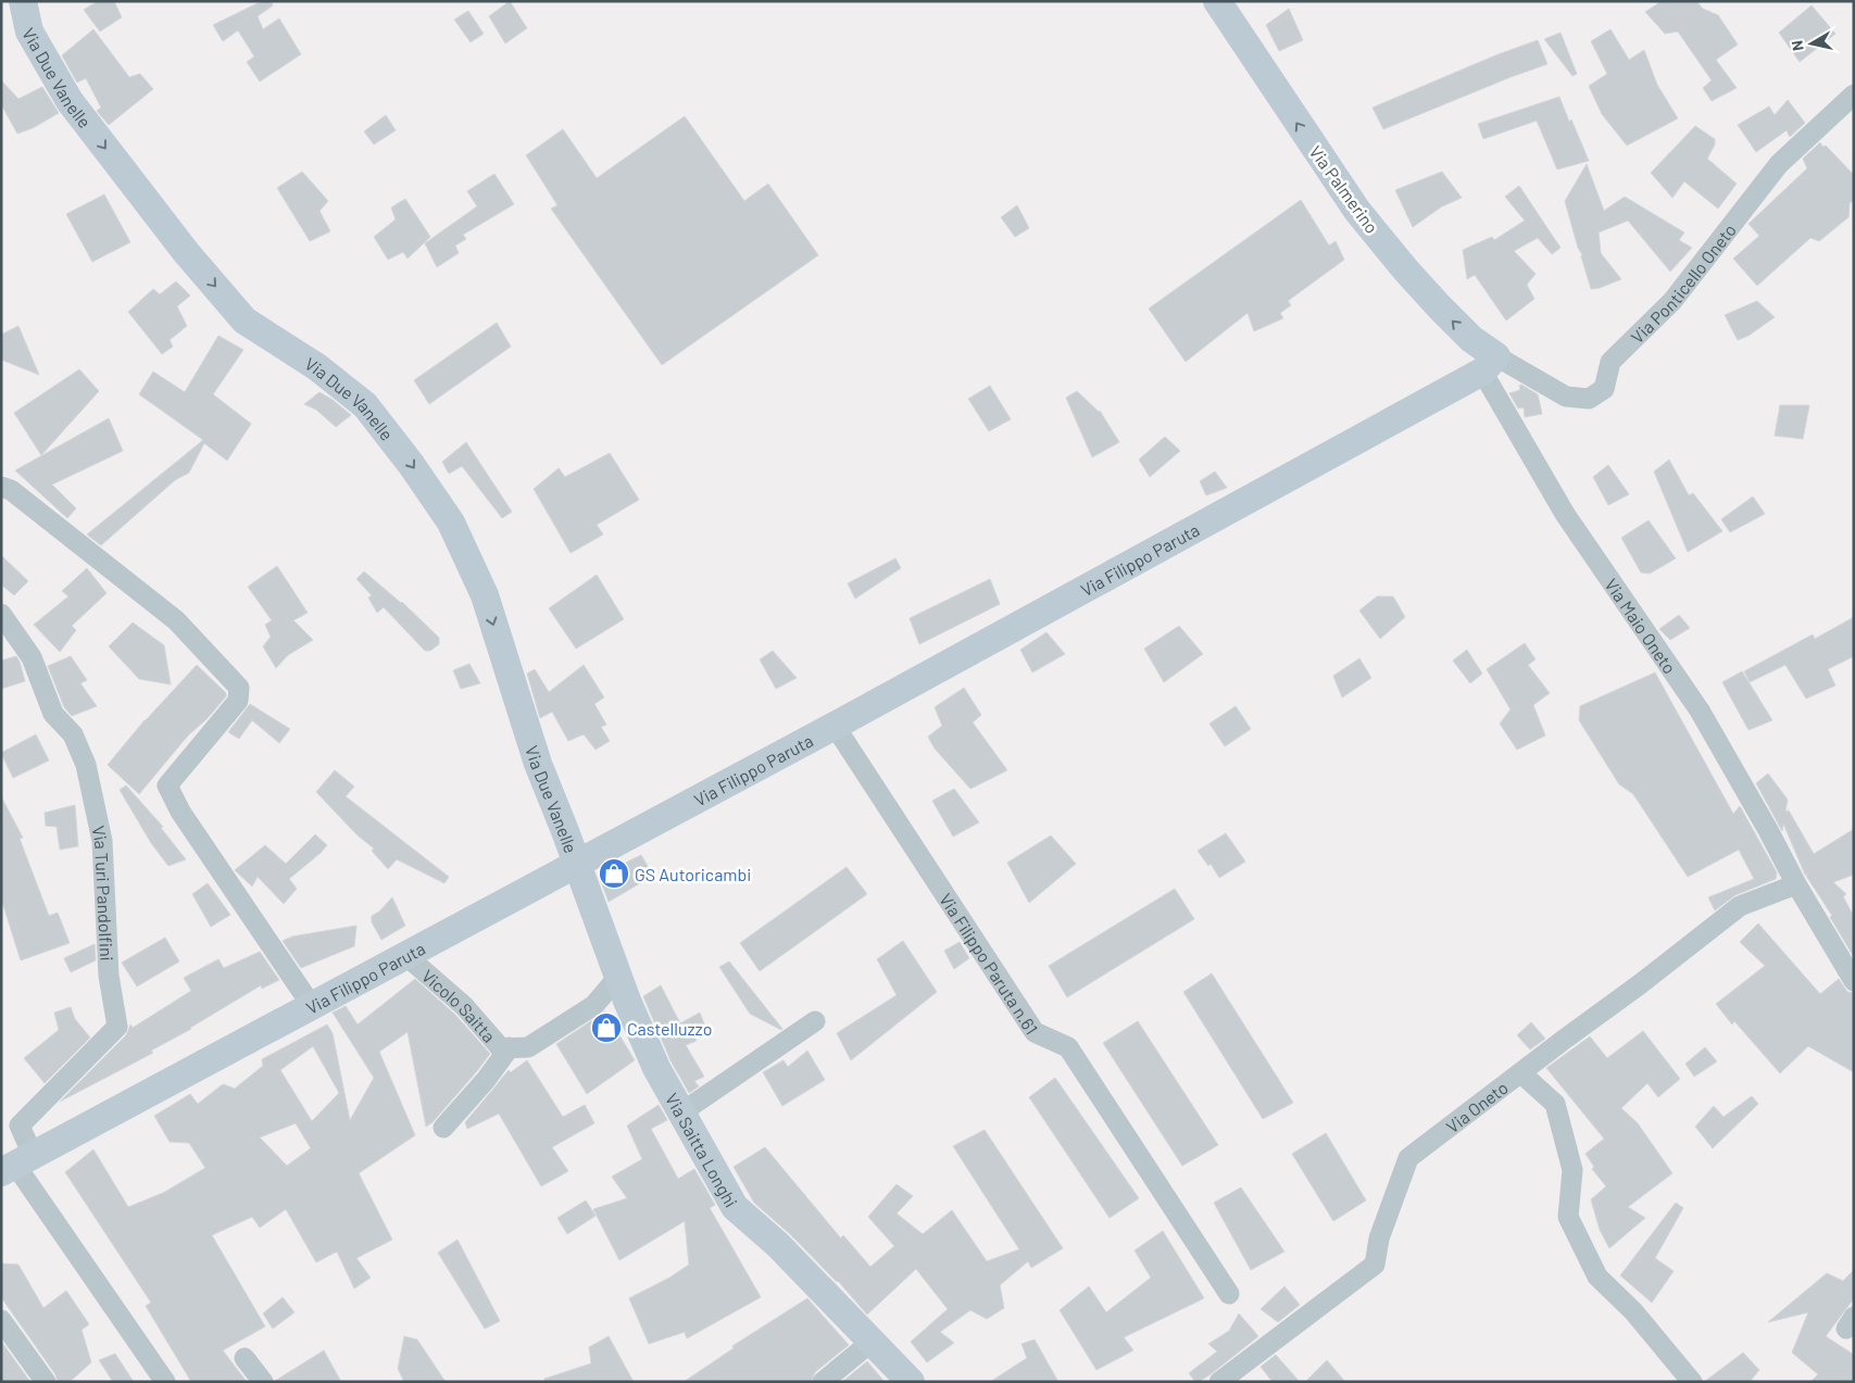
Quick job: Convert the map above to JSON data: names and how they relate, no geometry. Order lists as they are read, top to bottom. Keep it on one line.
{"streets":{"street":["Via Due Vanelle","Via Palmerino","Via Ponticello Oneto","Via Filippo Paruta","Via Maio Oneto","Via Turi Pandolfini","Via Filippo Paruta n.61","Vicolo Saitta","Via Oneto","Via Saitta Longhi"]},"crossings":[["Via Due Vanelle","Via Filippo Paruta"],["Via Due Vanelle","Via Saitta Longhi"],["Via Palmerino","Via Ponticello Oneto"],["Via Palmerino","Via Filippo Paruta"],["Via Palmerino","Via Maio Oneto"],["Via Ponticello Oneto","Via Filippo Paruta"],["Via Ponticello Oneto","Via Maio Oneto"],["Via Filippo Paruta","Via Maio Oneto"],["Via Filippo Paruta","Via Turi Pandolfini"],["Via Filippo Paruta","Via Filippo Paruta n.61"],["Via Filippo Paruta","Vicolo Saitta"],["Via Filippo Paruta","Via Saitta Longhi"],["Via Maio Oneto","Via Oneto"],["Vicolo Saitta","Via Saitta Longhi"]],"one_way":["Via Due Vanelle","Via Palmerino"],"places":{"shop":["GS Autoricambi","Castelluzzo"]},"north":"left"}
